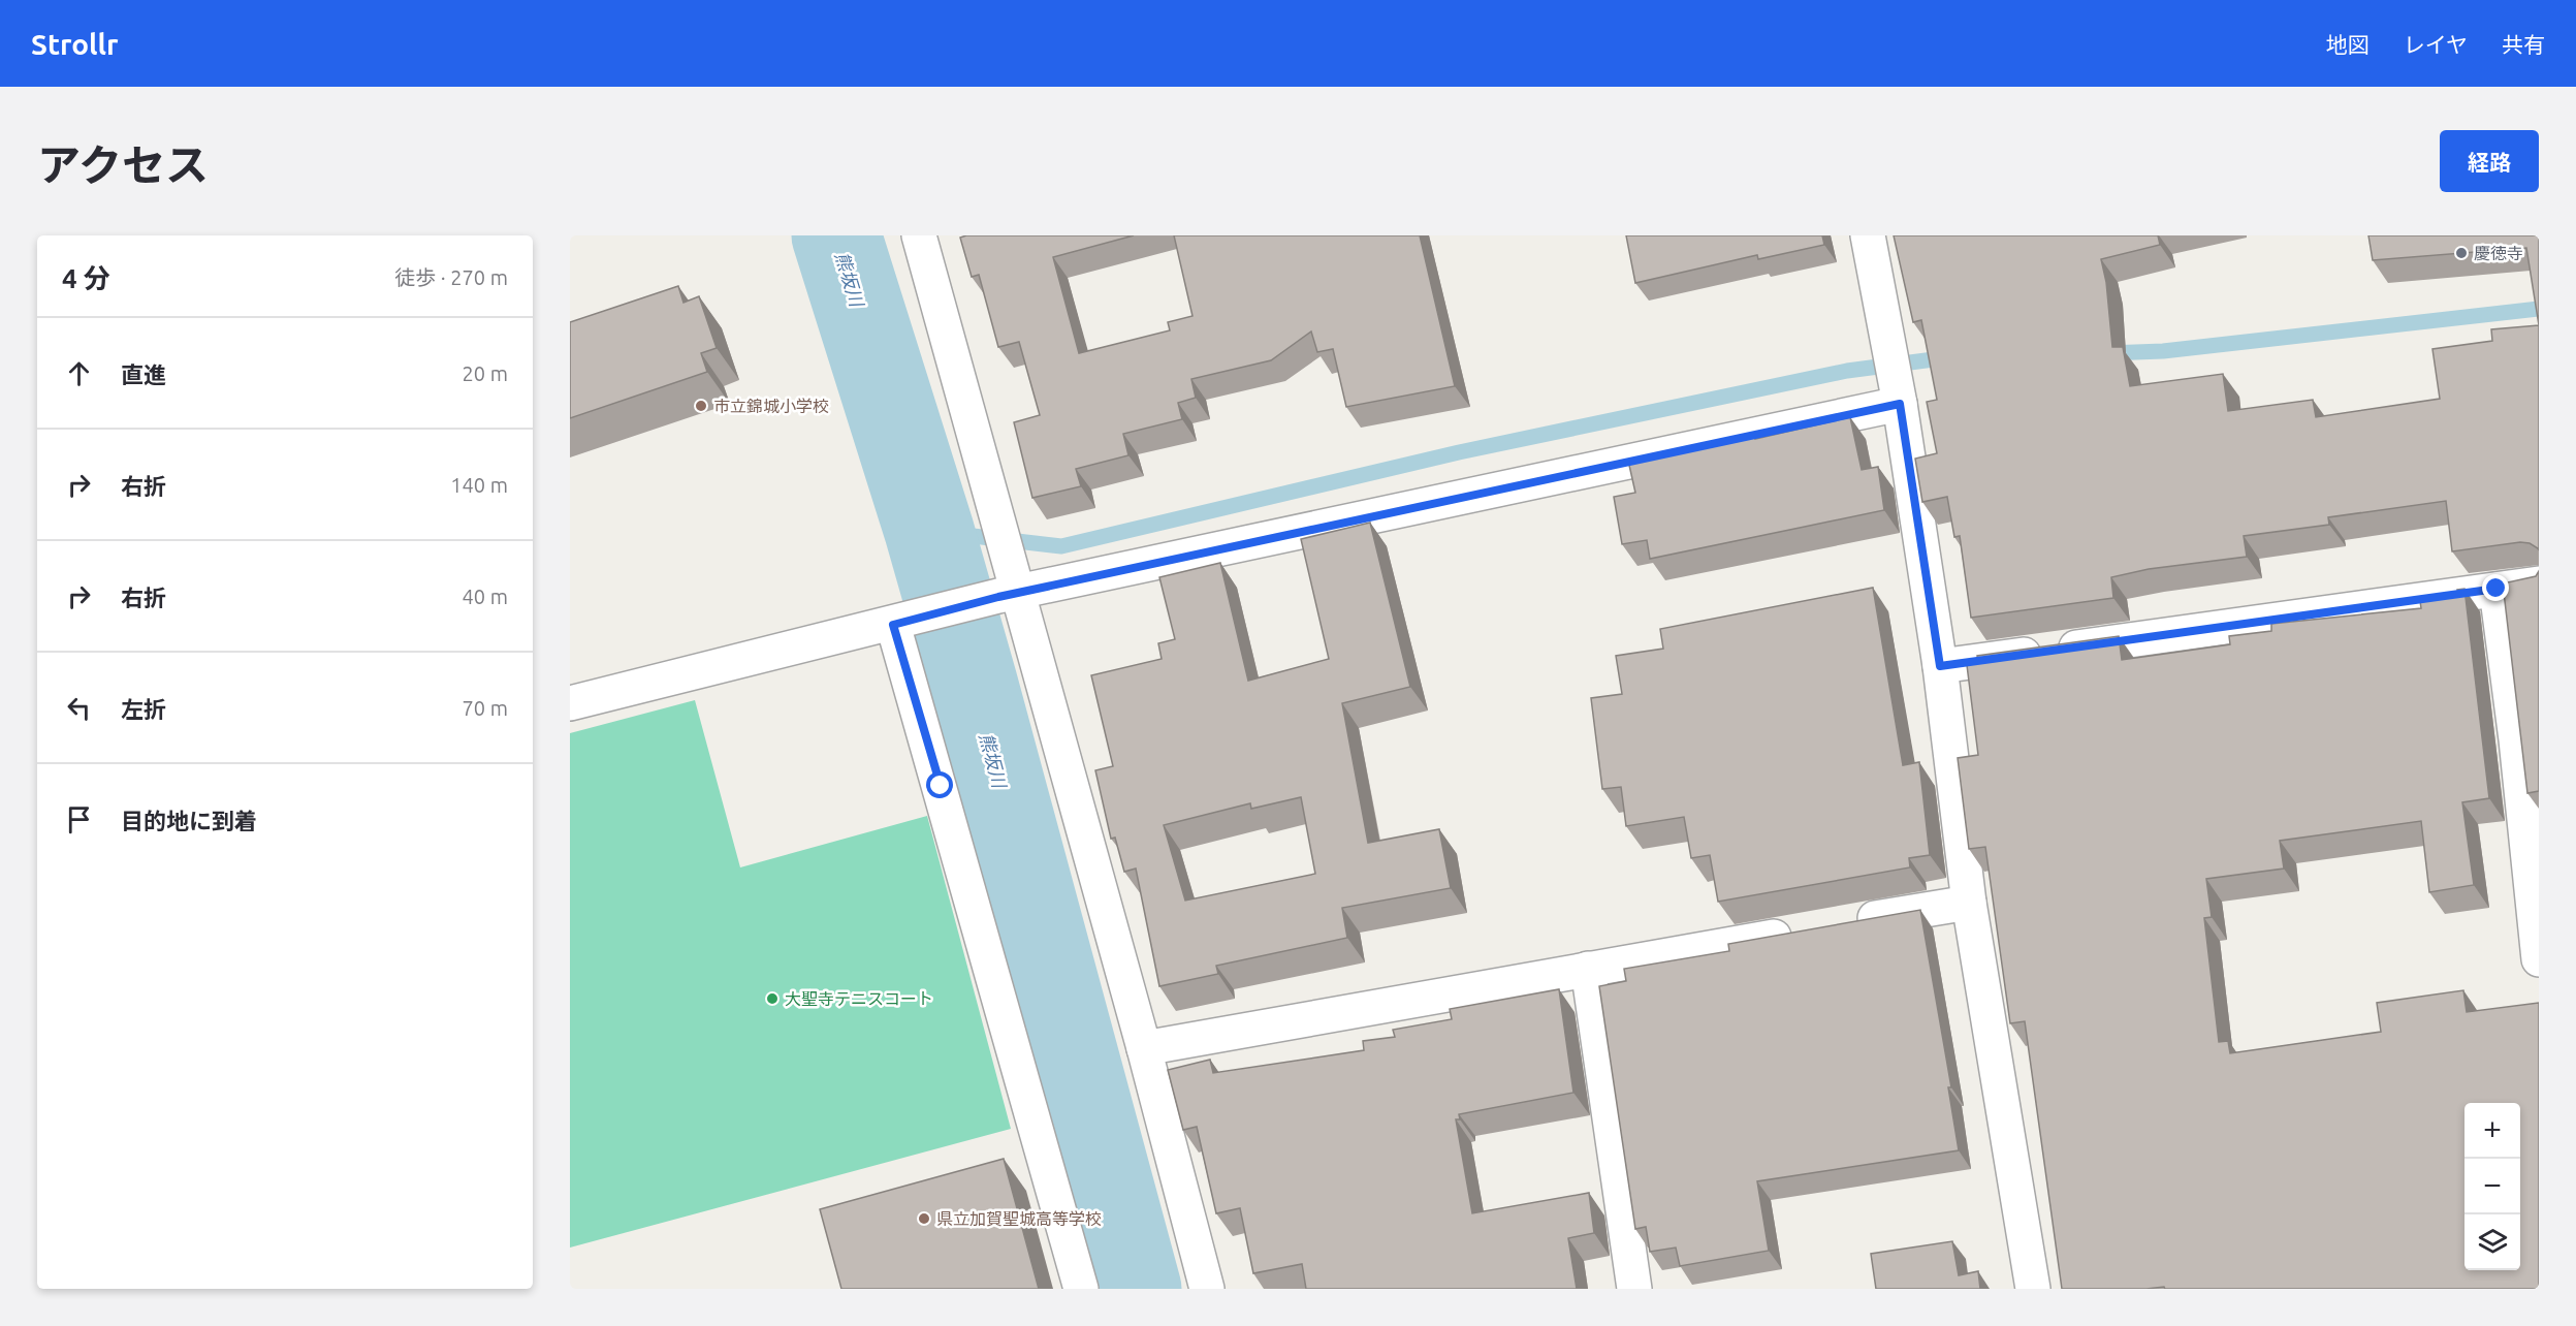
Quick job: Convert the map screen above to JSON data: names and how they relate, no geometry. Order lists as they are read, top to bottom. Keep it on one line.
{"water":["熊坂川"],"places":["慶徳寺","市立錦城小学校","大聖寺テニスコート","県立加賀聖城高等学校"],"page":{"header":"Strollr","nav":["地図","レイヤ","共有"],"title":"アクセス","buttons":"経路","heading":["4 分","徒歩 · 270 m"],"list":[["直進","20 m"],["右折","140 m"],["右折","40 m"],["左折","70 m"],"目的地に到着"],"map_buttons":["+","−"]}}
